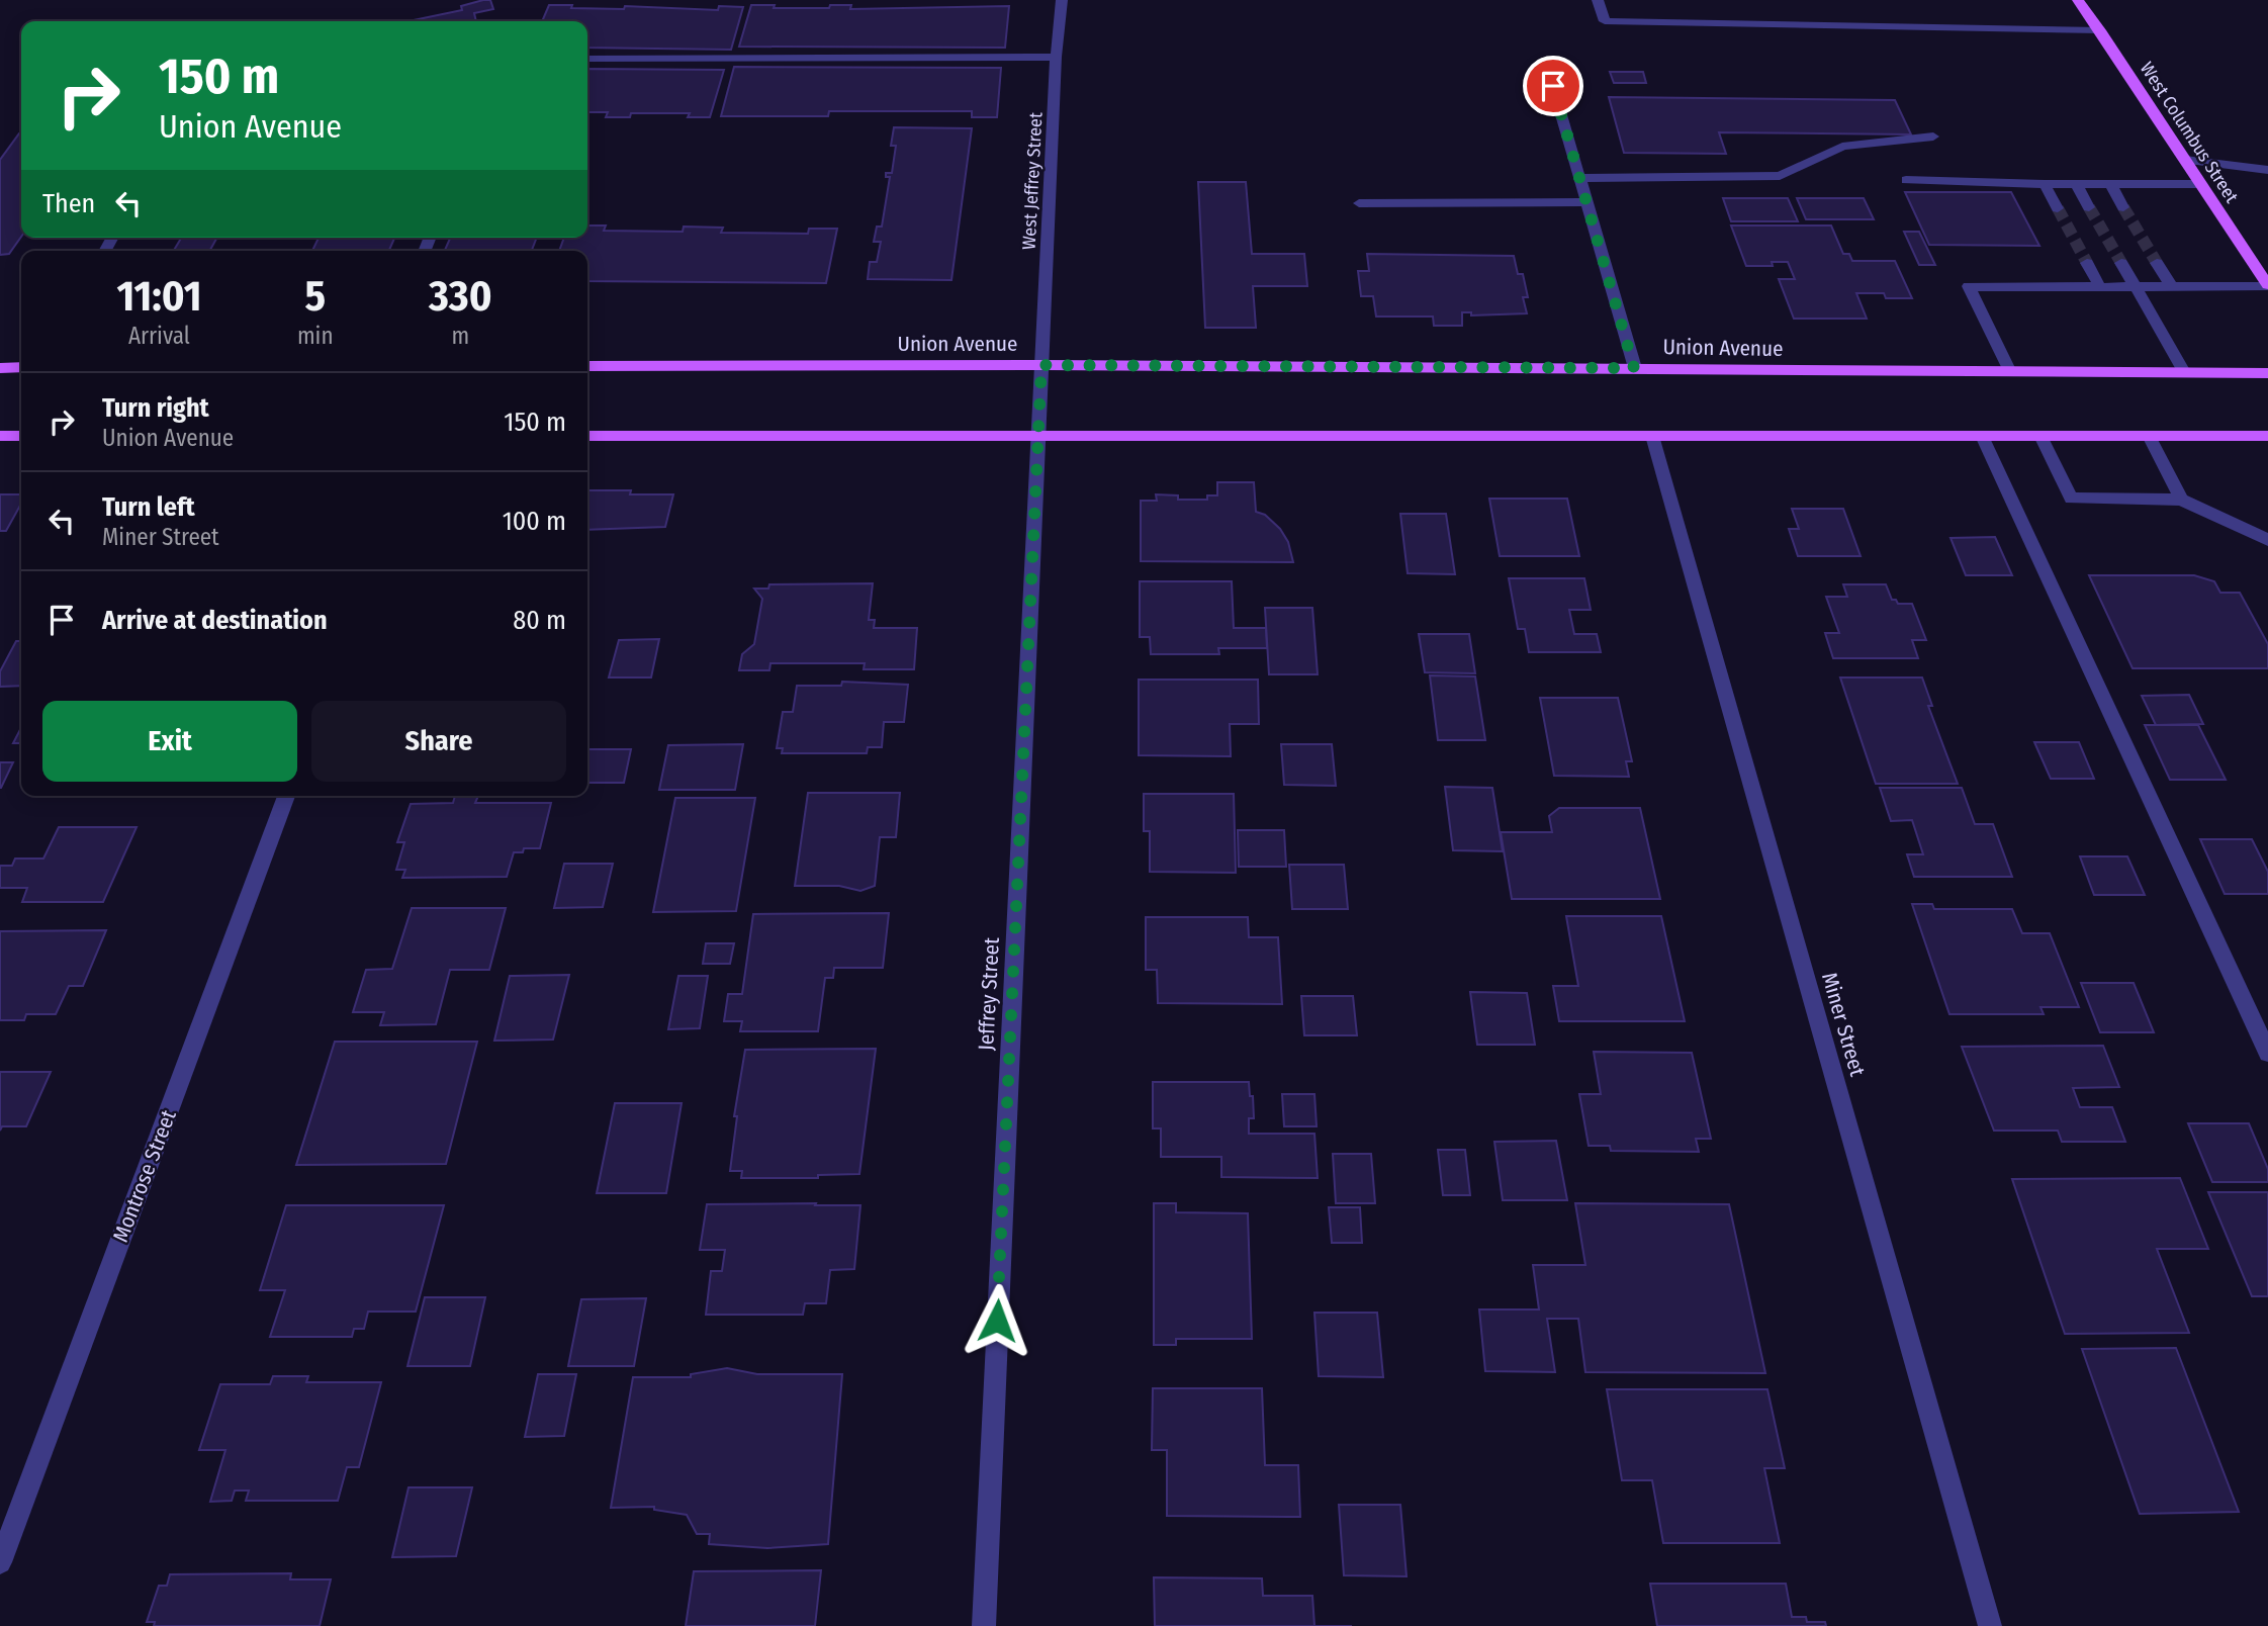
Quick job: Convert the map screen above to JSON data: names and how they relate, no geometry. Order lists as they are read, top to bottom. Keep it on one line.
{"streets":{"main road":["West Columbus Street","Union Avenue"],"street":["West Jeffrey Street","Jeffrey Street","Miner Street","Montrose Street"]},"crossings":[["West Jeffrey Street","Union Avenue"],["West Jeffrey Street","Jeffrey Street"],["Union Avenue","Jeffrey Street"]],"page":{"turn":["150 m","Union Avenue"],"then":"Then","eta":["11:01","Arrival","5","min","330","m"],"list":[{"name":"Turn right","note":"Union Avenue","value":"150 m"},{"name":"Turn left","note":"Miner Street","value":"100 m"},{"name":"Arrive at destination","value":"80 m"}],"buttons":["Exit","Share"]}}
